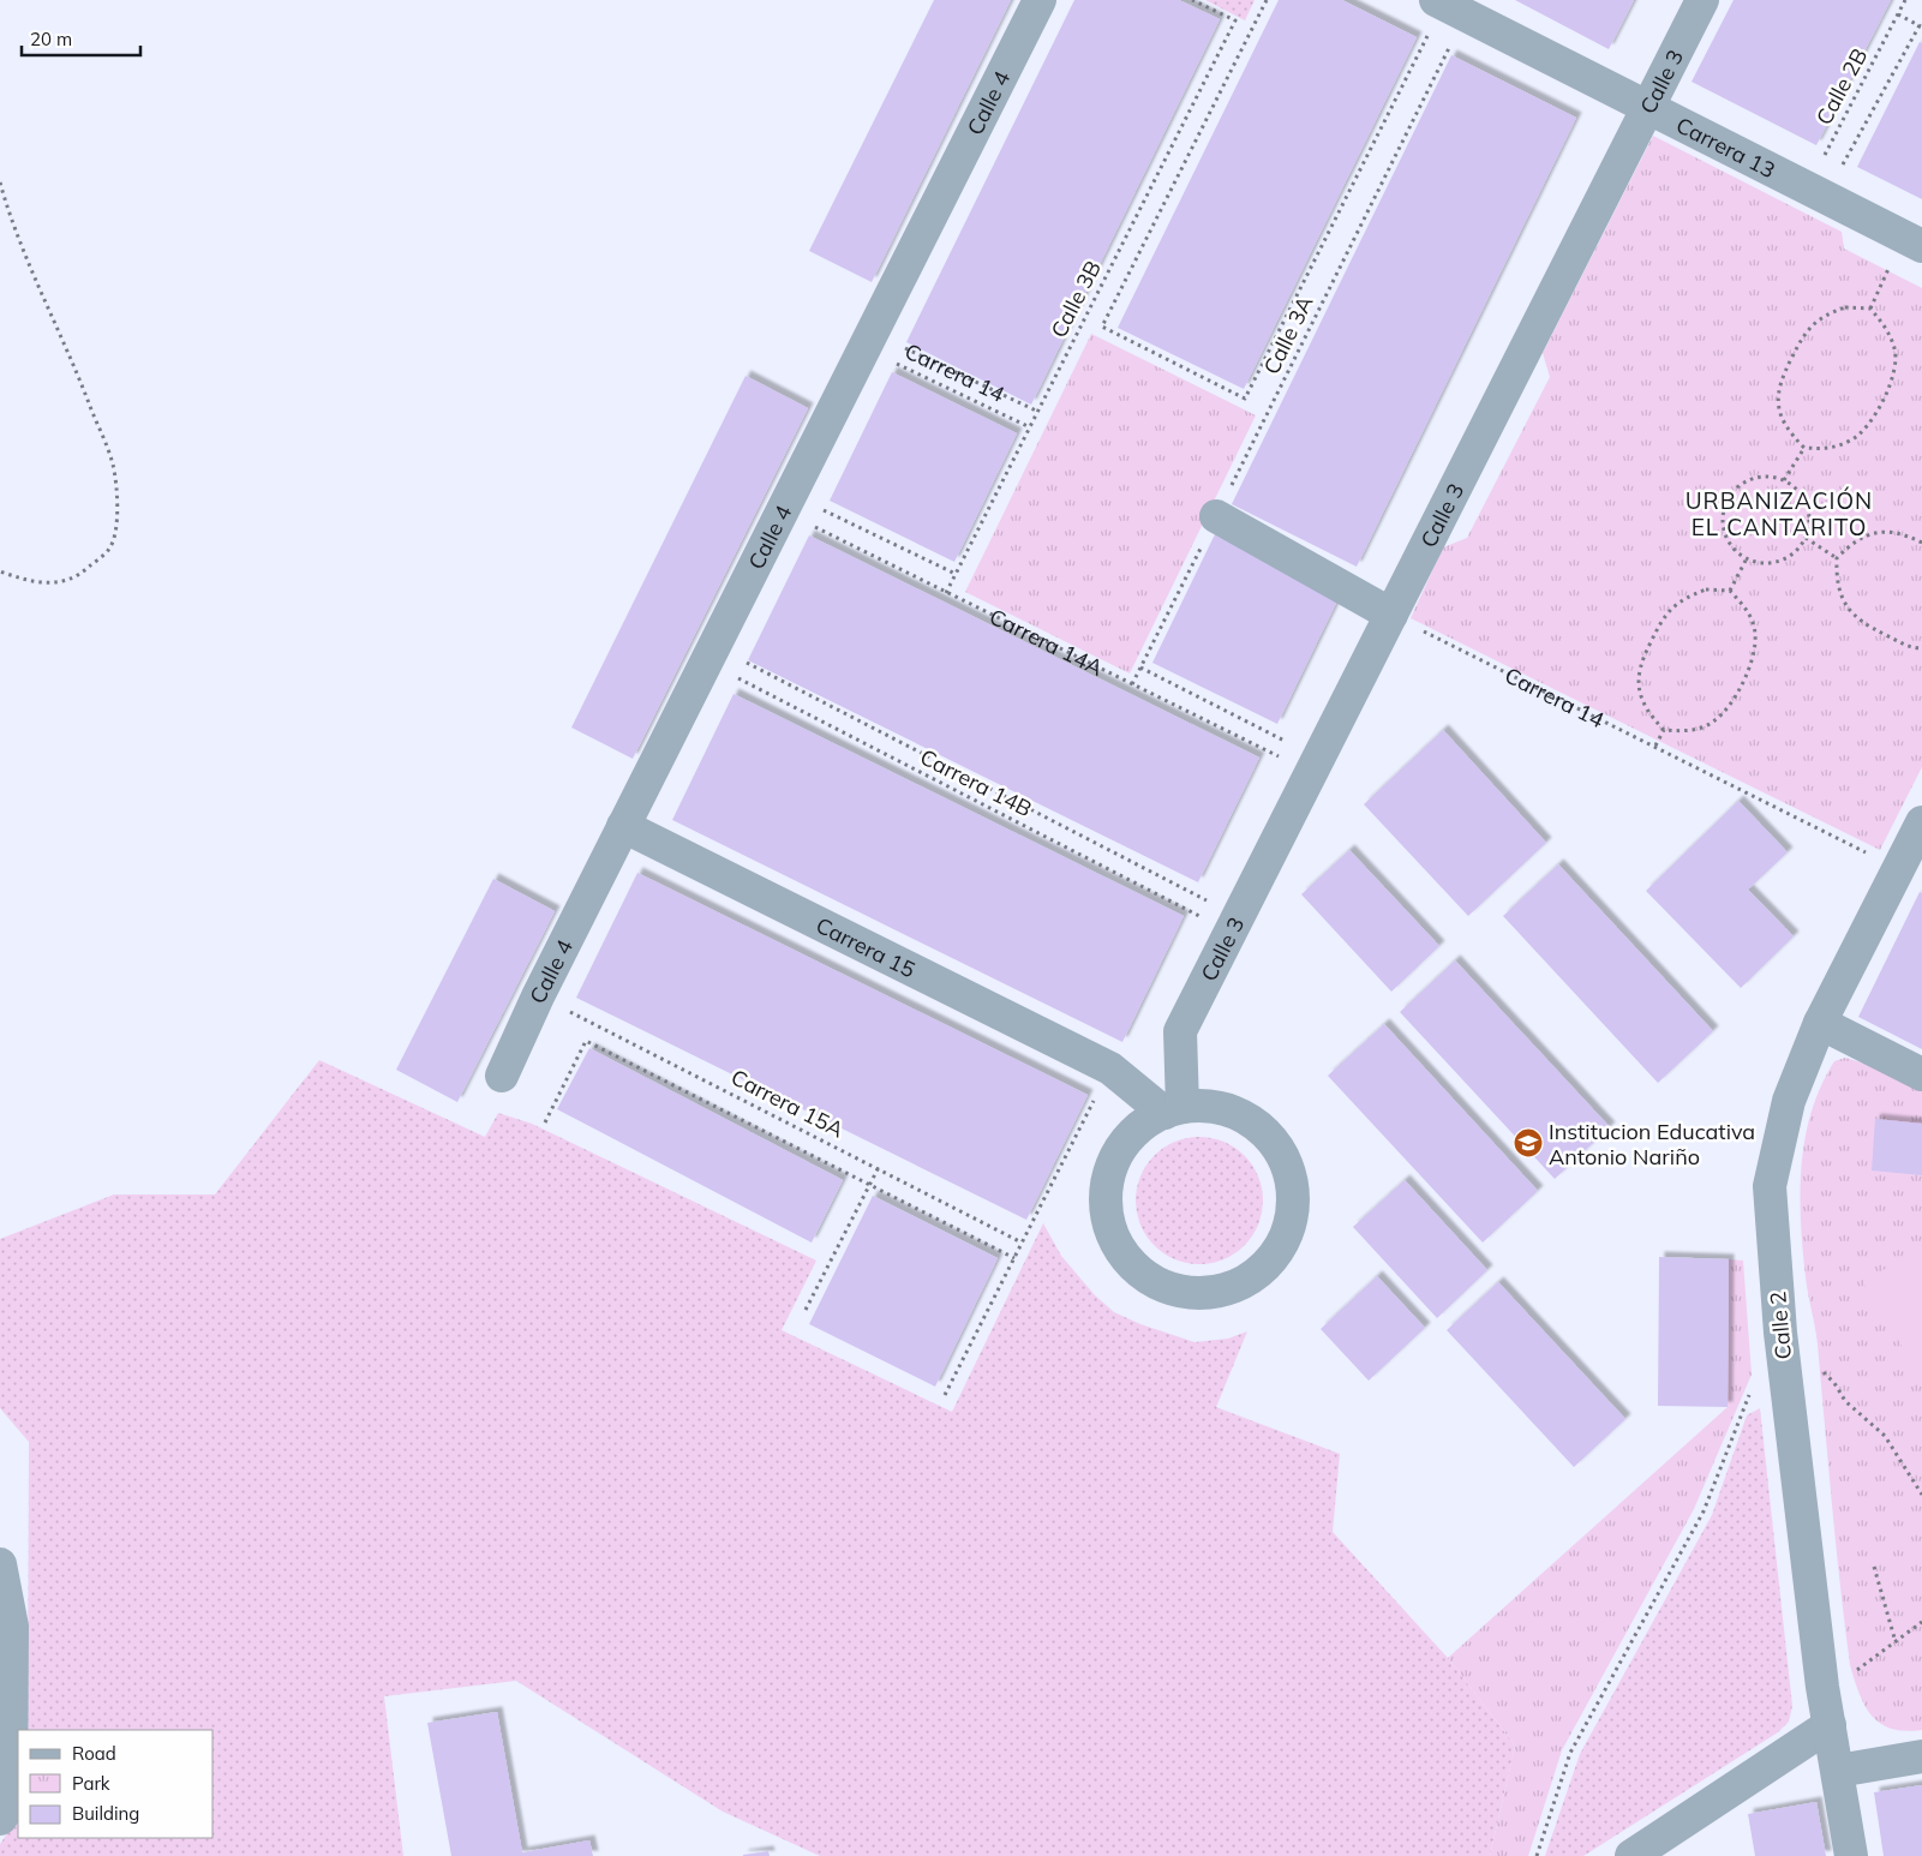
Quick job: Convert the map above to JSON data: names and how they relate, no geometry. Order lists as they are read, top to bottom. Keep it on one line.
{"streets":{"street":["Calle 3","Calle 4","Carrera 13","Carrera 15","Calle 2"],"path":["Calle 2B","Calle 3B","Calle 3A","Carrera 14","Carrera 14A","Carrera 14B","Carrera 15A"]},"crossings":[["Calle 3","Carrera 13"],["Calle 3","Carrera 14"],["Calle 3","Carrera 14A"],["Calle 3","Carrera 14B"],["Calle 3","Carrera 15"],["Calle 2B","Carrera 13"],["Calle 4","Carrera 14"],["Calle 4","Carrera 14A"],["Calle 4","Carrera 14B"],["Calle 4","Carrera 15"],["Calle 4","Carrera 15A"],["Carrera 13","Calle 3A"],["Calle 3B","Calle 3A"],["Calle 3B","Carrera 14"],["Calle 3B","Carrera 14A"],["Calle 3A","Carrera 14A"],["Carrera 14","Calle 2"]],"districts":["URBANIZACIÓN EL CANTARITO"],"places":{"school or university":["Institucion Educativa Antonio Nariño"]},"legend":["Road","Park","Building"],"scale_bar":"20 m"}
